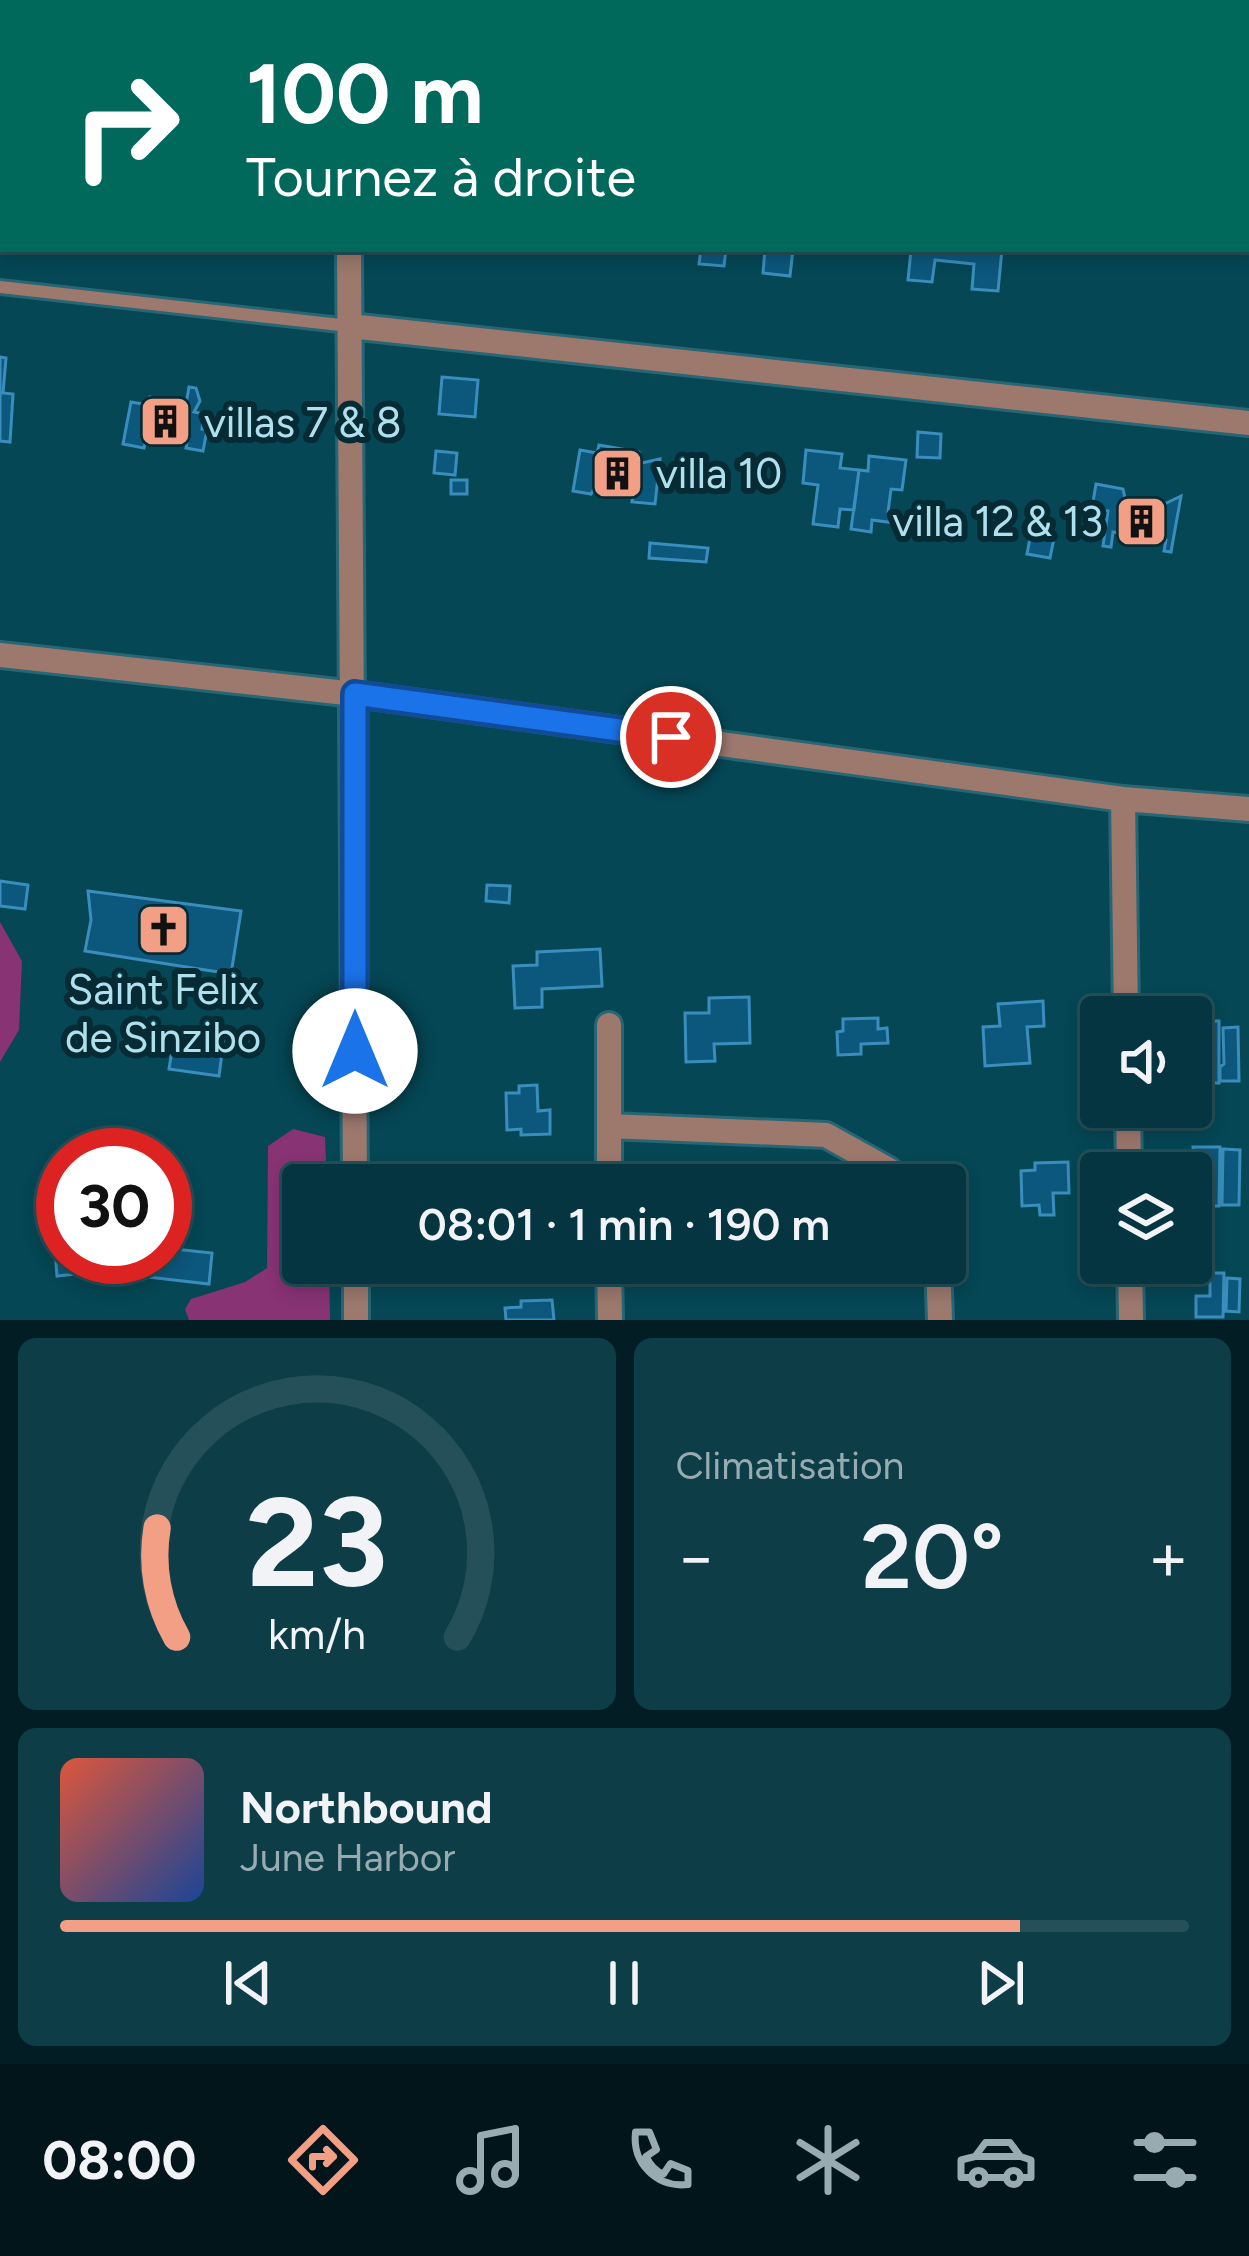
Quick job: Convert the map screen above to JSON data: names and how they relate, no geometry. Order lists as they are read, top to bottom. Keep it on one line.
{"places":{"building":["villas 7 & 8","villa 10","villa 12 & 13"],"church":["Saint Felix de Sinzibo"]},"page":{"turn":["100 m","Tournez à droite"],"limit":"30","trip":"08:01 · 1 min · 190 m","tile":"Climatisation","heat":["−","20°","+"],"song":["Northbound","June Harbor"],"tabs":"08:00","gauge":["23","km/h"]}}
